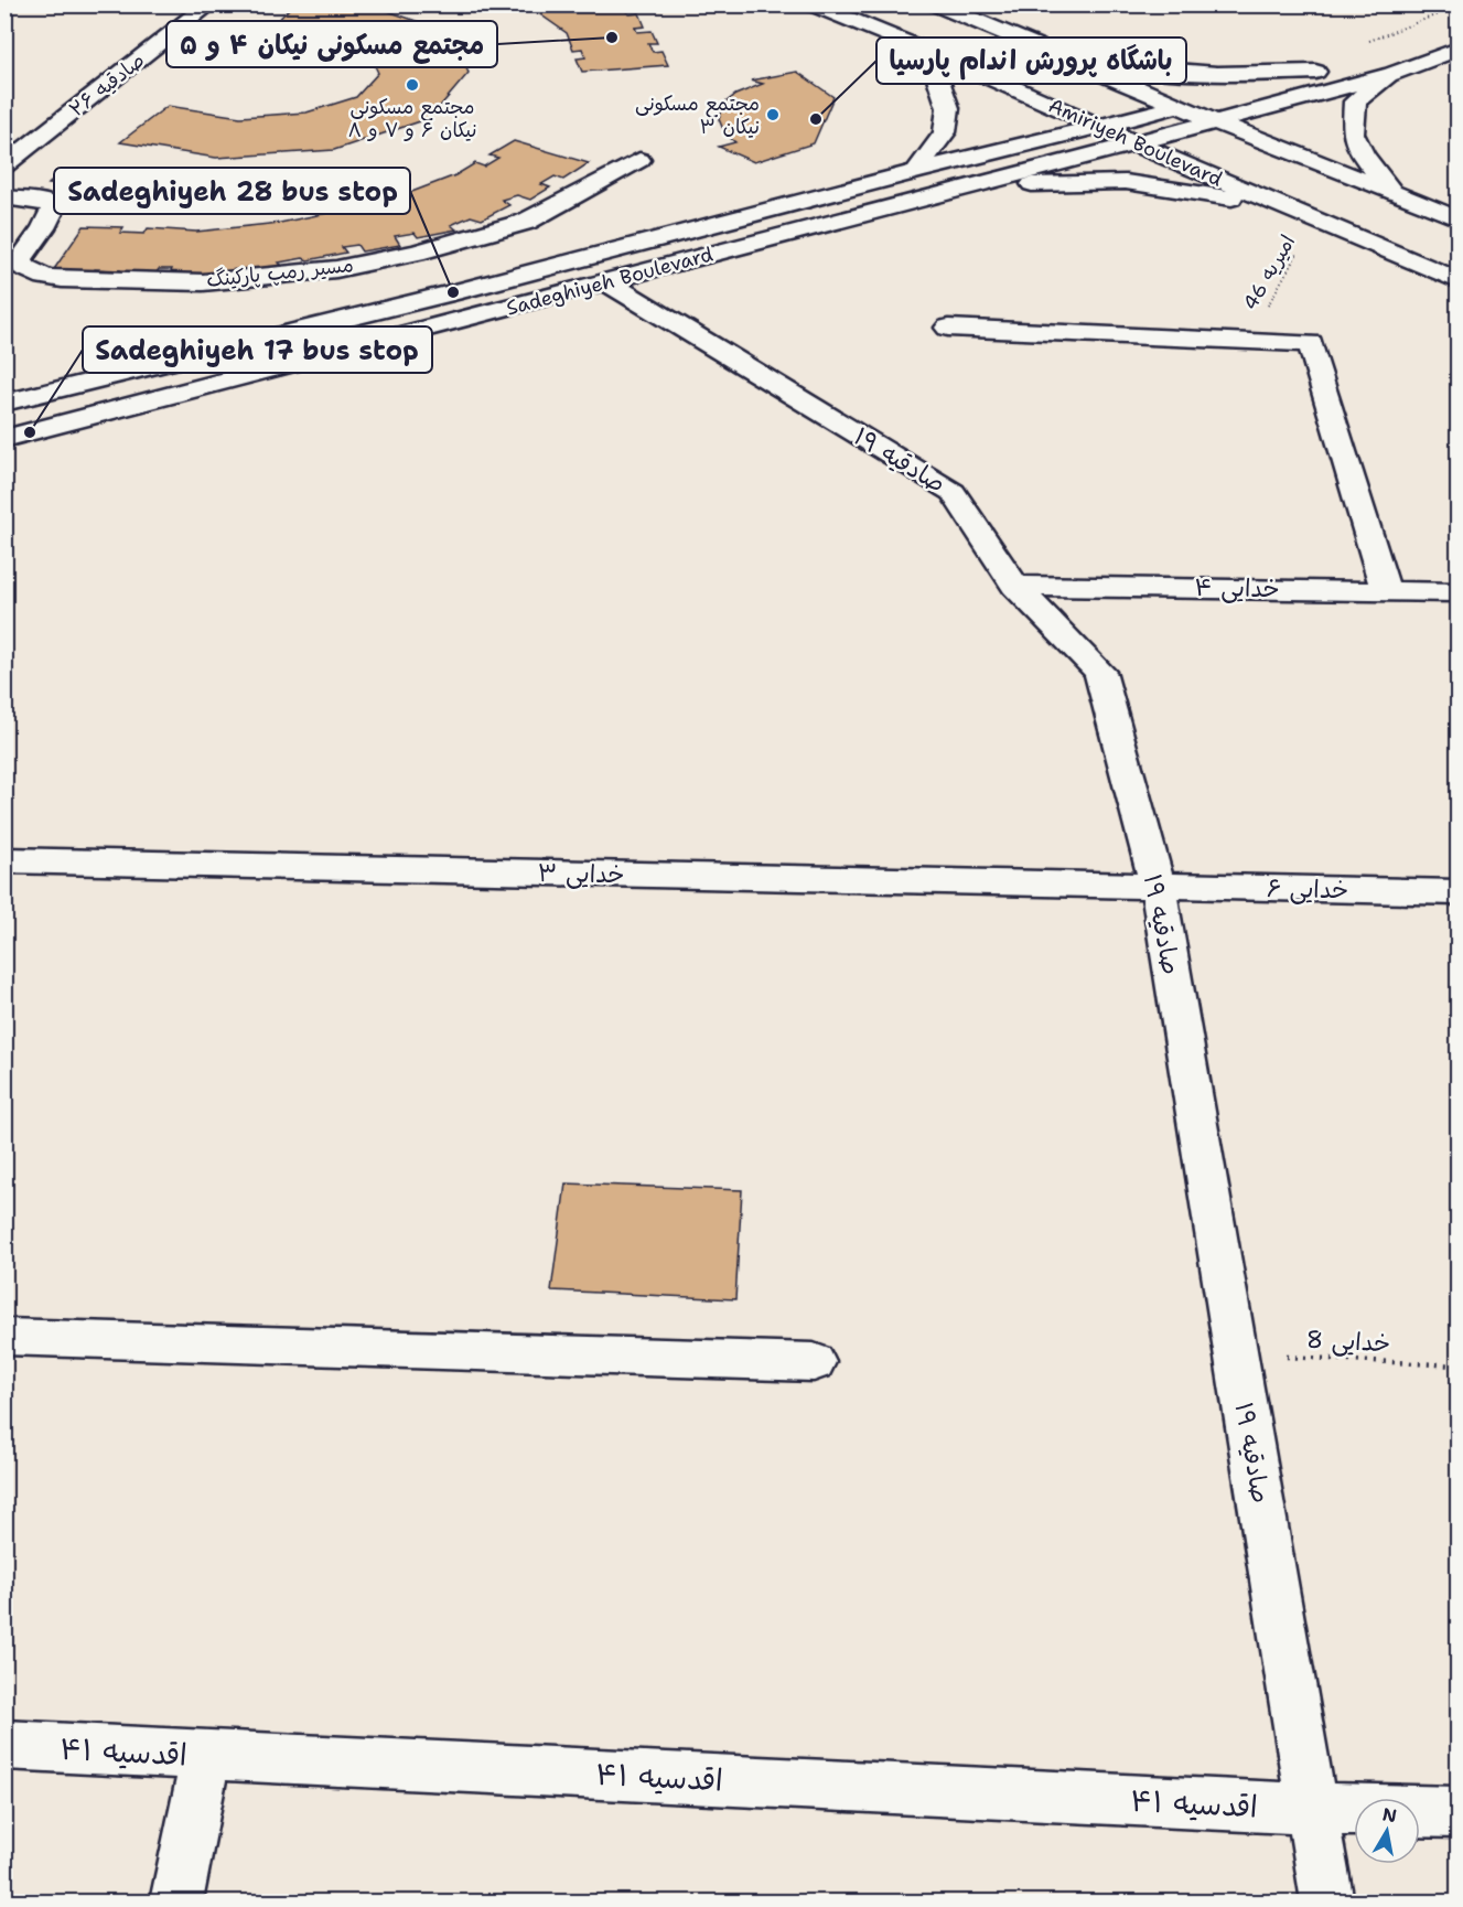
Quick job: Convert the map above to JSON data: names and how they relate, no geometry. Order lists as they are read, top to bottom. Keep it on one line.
{"streets":{"street":["صادقیه ۲۶","Amiriyeh Boulevard","مسیر رمپ پارکینگ","Sadeghiyeh Boulevard","صادقیه ۱۹","خدایی ۴","خدایی ۳","خدایی ۶","اقدسیه ۴۱"],"path":["امیریه 46","خدایی 8"]},"crossings":[["Amiriyeh Boulevard","امیریه 46"],["Amiriyeh Boulevard","Sadeghiyeh Boulevard"],["Sadeghiyeh Boulevard","صادقیه ۱۹"],["صادقیه ۱۹","خدایی ۴"],["صادقیه ۱۹","خدایی ۳"],["صادقیه ۱۹","خدایی ۶"],["صادقیه ۱۹","خدایی 8"],["صادقیه ۱۹","اقدسیه ۴۱"],["خدایی ۳","خدایی ۶"]],"places":["مجتمع مسکونی نیکان ۴ و ۵","مجتمع مسکونی نیکان ۶ و ۷ و ۸","مجتمع مسکونی نیکان ۳","باشگاه پرورش اندام پارسیا","Sadeghiyeh 28 bus stop","Sadeghiyeh 17 bus stop"],"north":"top"}
